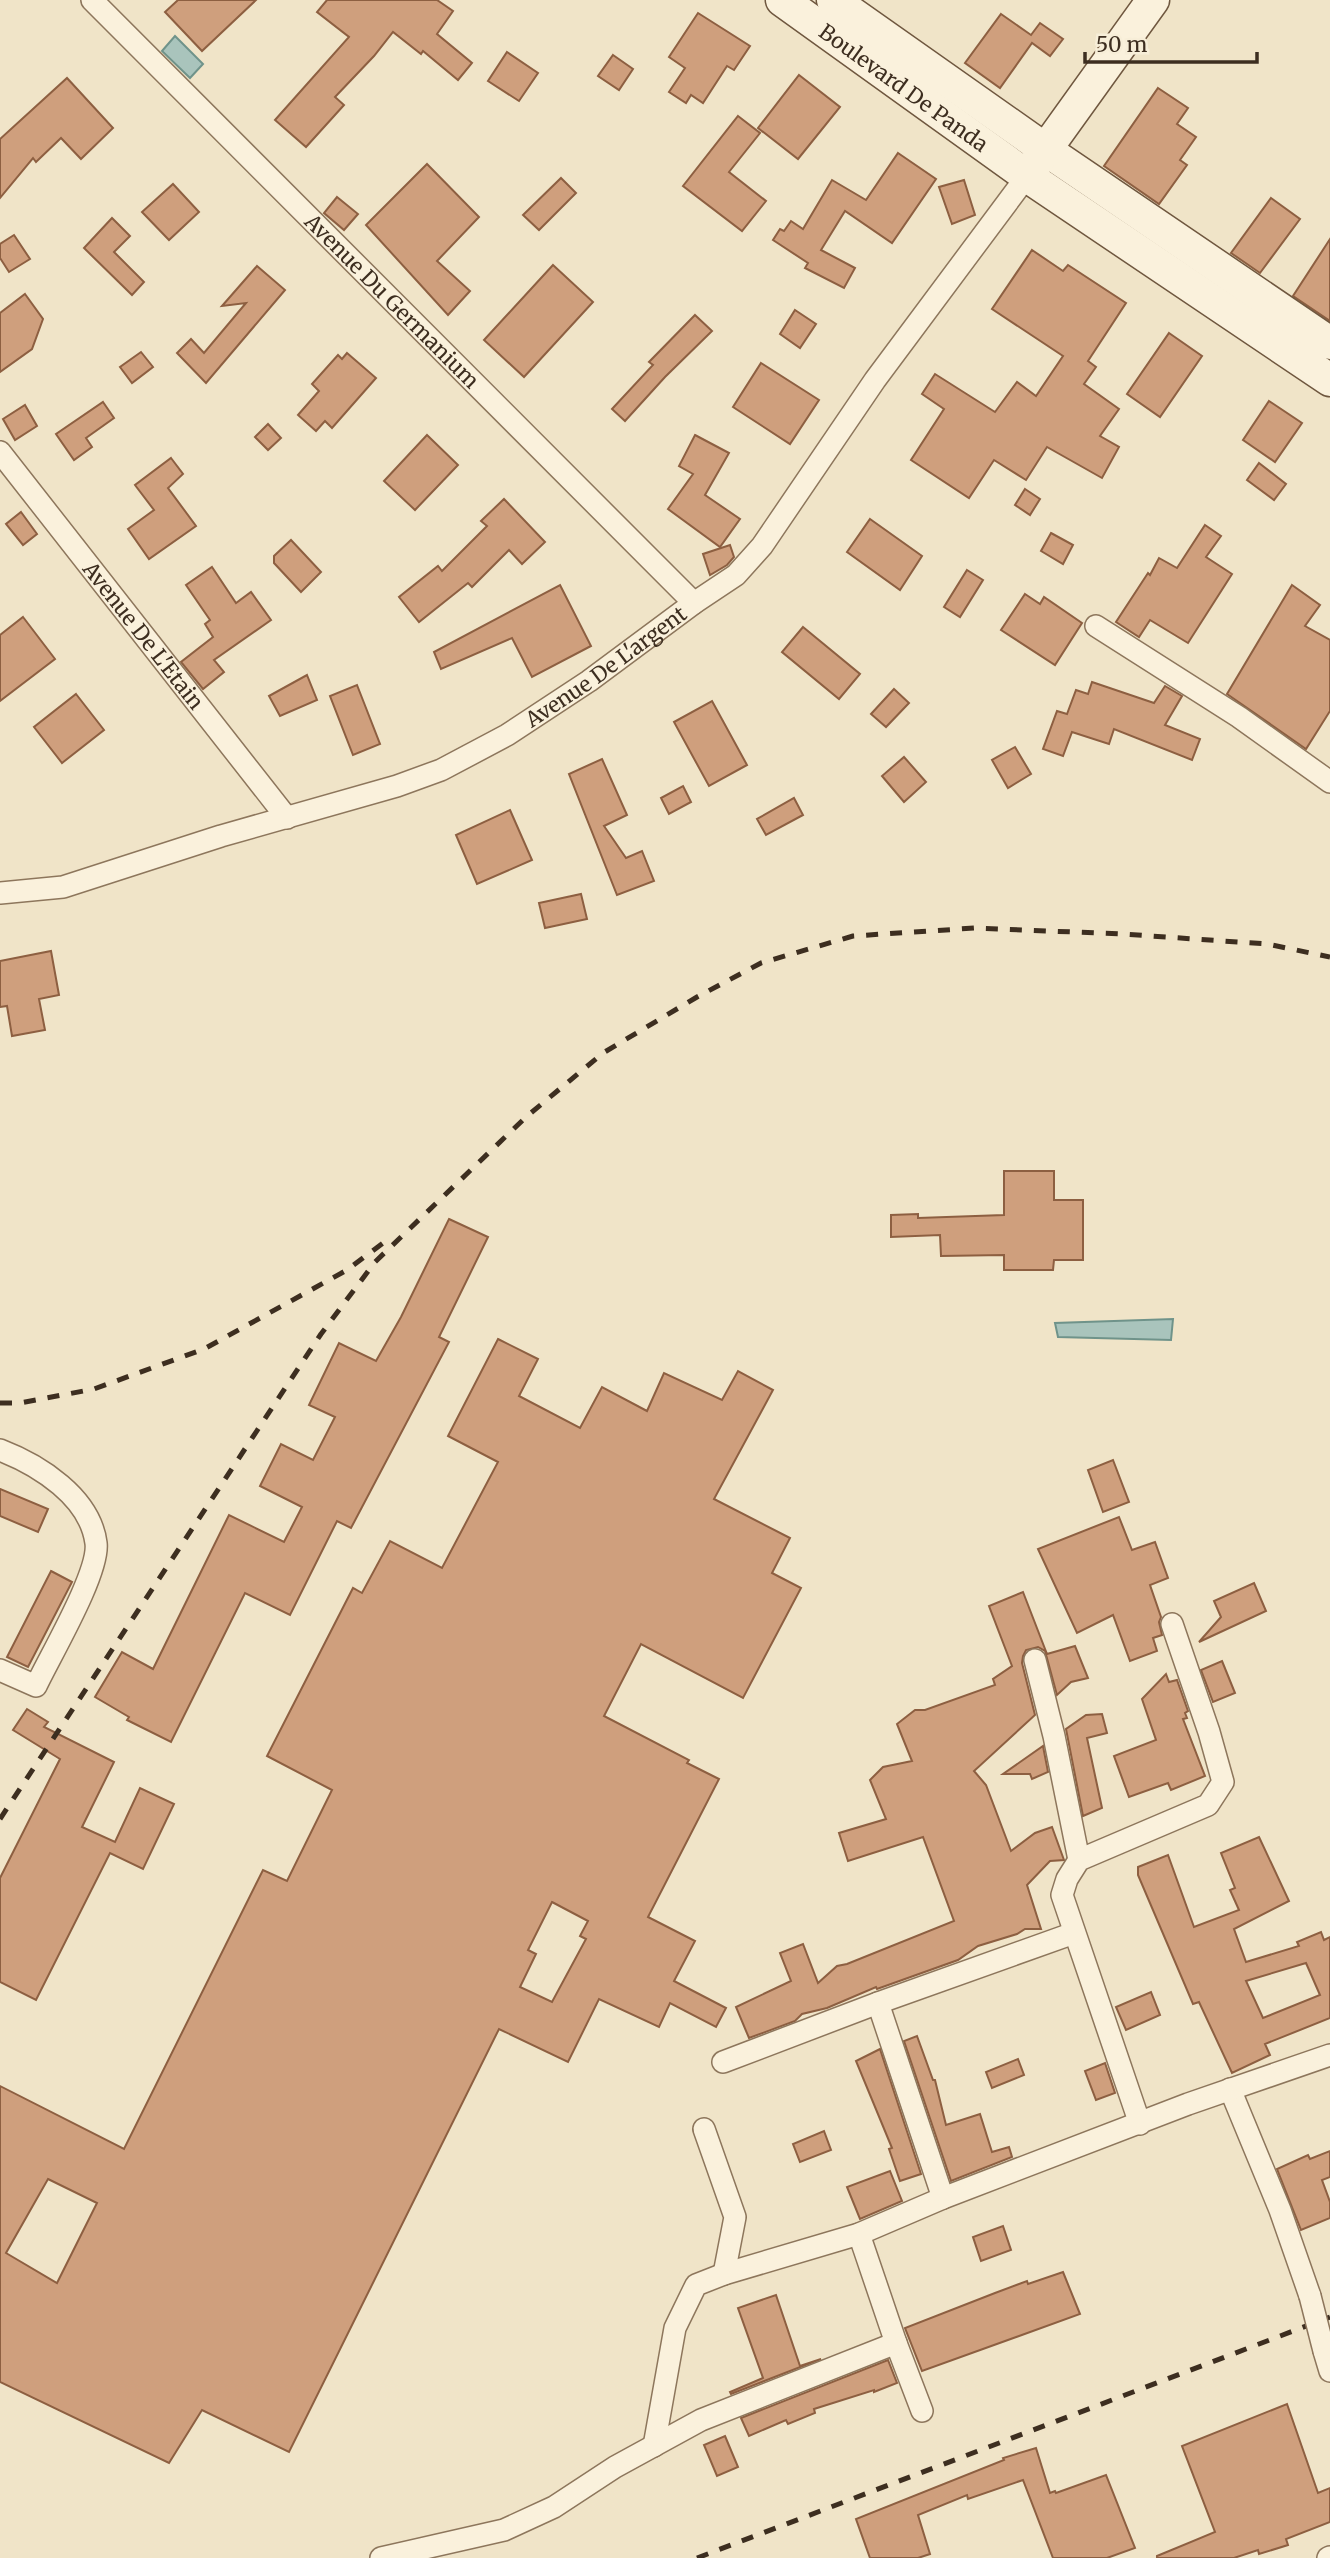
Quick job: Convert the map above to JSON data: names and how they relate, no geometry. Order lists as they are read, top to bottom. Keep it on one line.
{"streets":{"street":["Boulevard De Panda","Avenue Du Germanium","Avenue De L'Etain","Avenue De L'argent"]},"crossings":[["Boulevard De Panda","Avenue De L'argent"],["Avenue Du Germanium","Avenue De L'argent"],["Avenue De L'Etain","Avenue De L'argent"]],"scale_bar":"50 m"}
